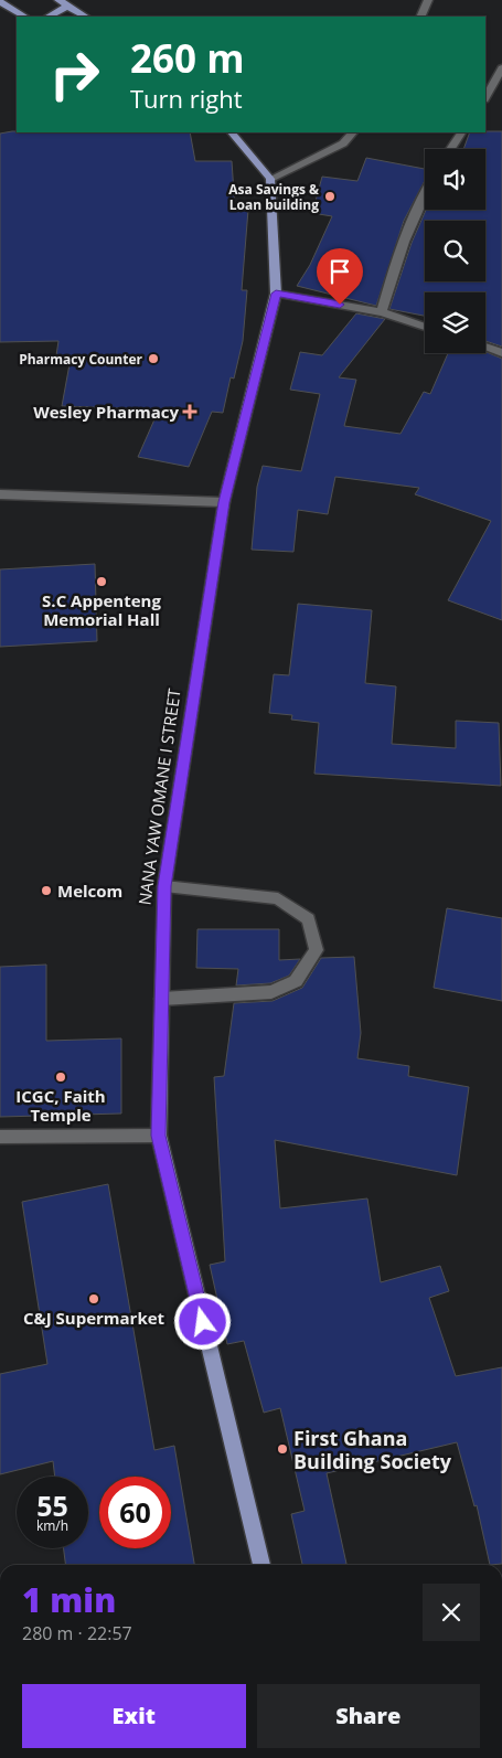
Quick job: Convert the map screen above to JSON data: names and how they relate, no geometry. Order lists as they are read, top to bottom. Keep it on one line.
{"streets":{"main road":["NANA YAW OMANE I STREET"]},"places":{"other":["Asa Savings & Loan building","Pharmacy Counter","S.C Appenteng Memorial Hall","Melcom","ICGC, Faith Temple","C&J Supermarket","First Ghana Building Society"],"health":["Wesley Pharmacy"]},"page":{"turn":["260 m","Turn right"],"speed":"55 km/h","limit":"60","heading":["1 min","280 m · 22:57"],"buttons":["Exit","Share"]}}
